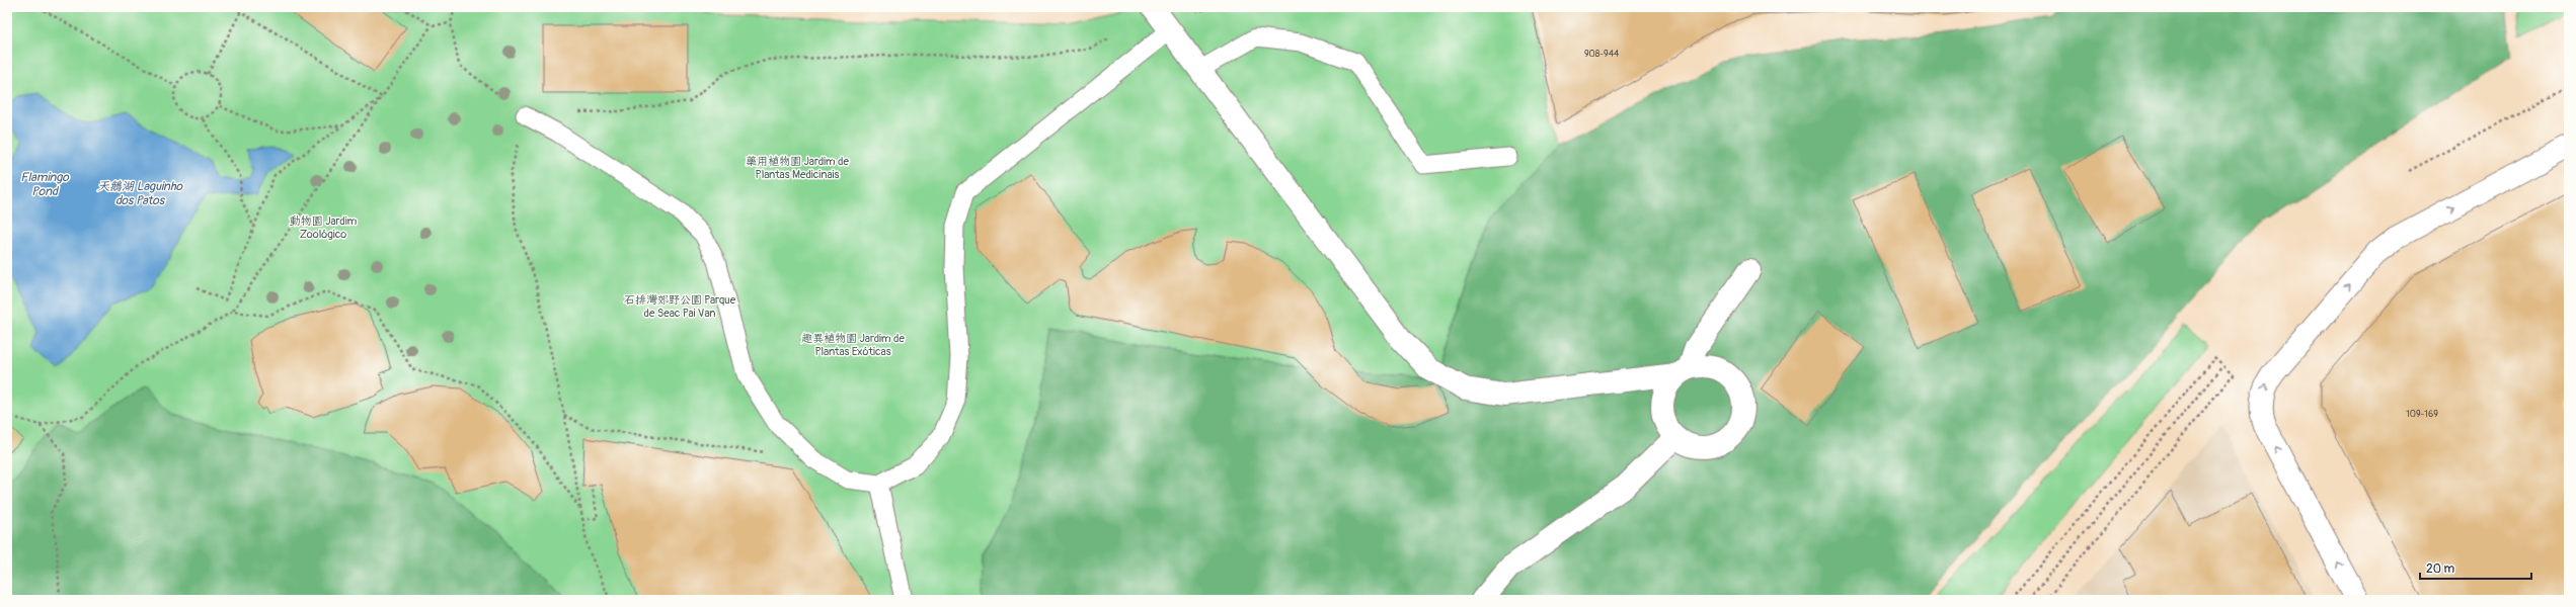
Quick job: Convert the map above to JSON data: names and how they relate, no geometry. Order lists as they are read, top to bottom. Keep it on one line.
{"water":["Flamingo Pond","天鵝湖 Laguinho dos Patos"],"parks":["藥用植物園 Jardim de Plantas Medicinais","動物園 Jardim Zoológico","石排灣郊野公園 Parque de Seac Pai Van","趣異植物園 Jardim de Plantas Exóticas"],"house_numbers":["908-944","109-169"],"scale_bar":"20 m"}
